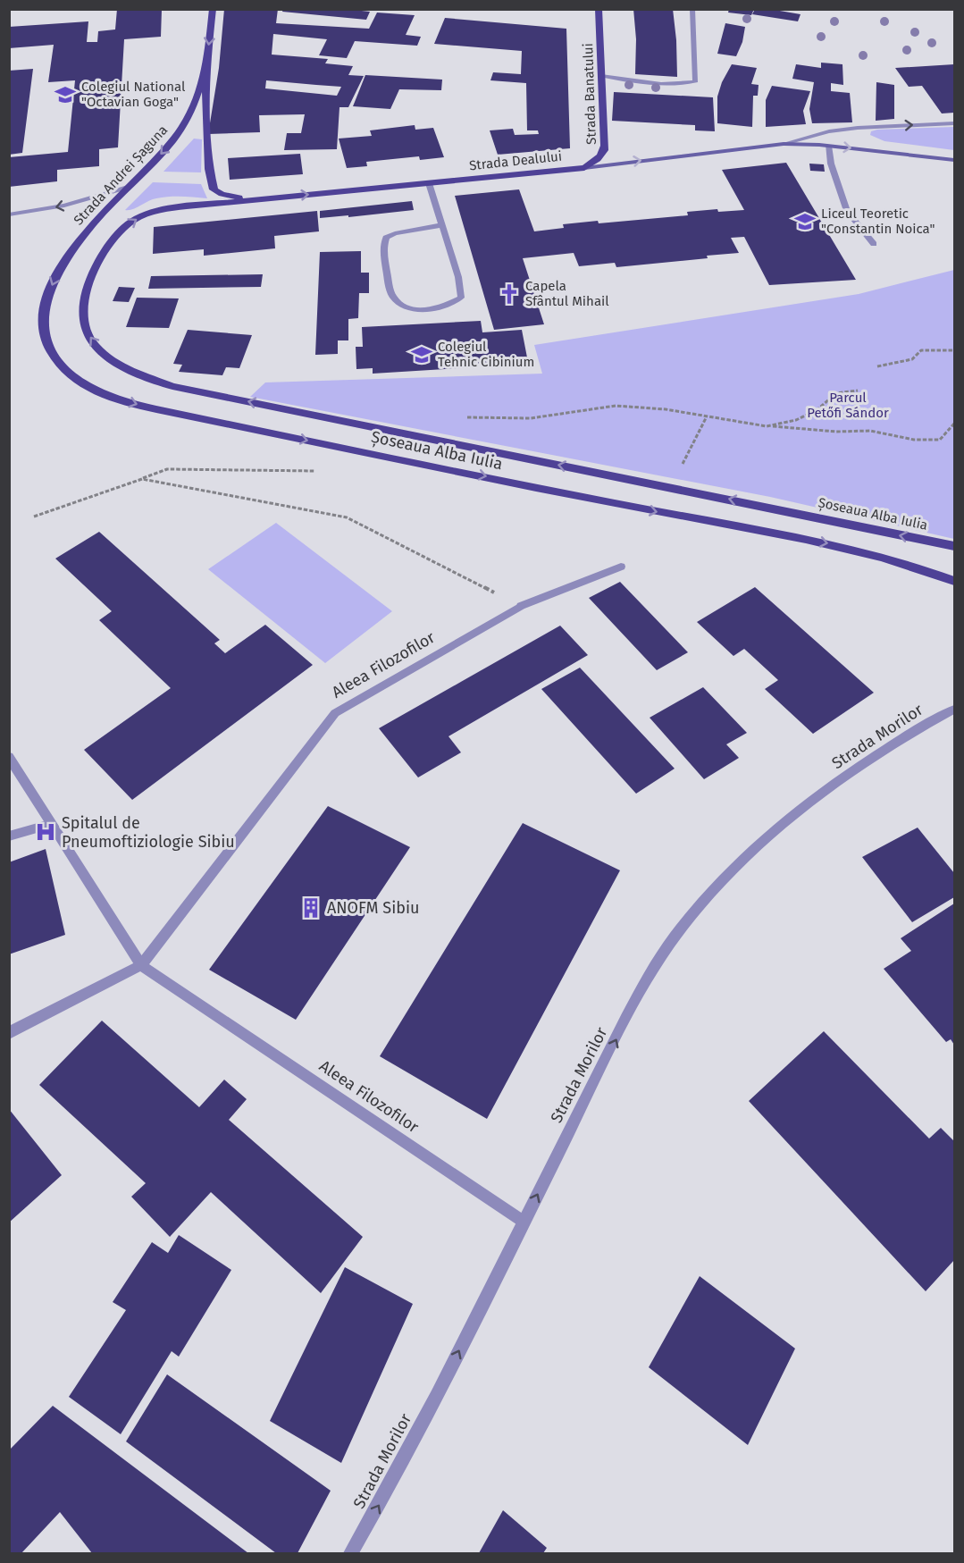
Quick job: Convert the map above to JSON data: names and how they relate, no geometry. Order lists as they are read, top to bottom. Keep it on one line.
{"streets":{"main road":["Strada Banatului","Strada Dealului","Strada Andrei Șaguna","Șoseaua Alba Iulia"],"street":["Aleea Filozofilor","Strada Morilor"]},"crossings":[["Strada Banatului","Strada Dealului"],["Strada Dealului","Strada Andrei Șaguna"],["Strada Dealului","Șoseaua Alba Iulia"],["Strada Andrei Șaguna","Șoseaua Alba Iulia"],["Aleea Filozofilor","Strada Morilor"]],"one_way":["Strada Dealului","Strada Andrei Șaguna","Strada Morilor"],"parks":["Parcul Petőfi Sándor"],"places":{"school or university":["Colegiul National \"Octavian Goga\"","Liceul Teoretic \"Constantin Noica\"","Colegiul Tehnic Cibinium"],"church":["Capela Sfântul Mihail"],"hospital":["Spitalul de Pneumoftiziologie Sibiu"],"building":["ANOFM Sibiu"]}}
